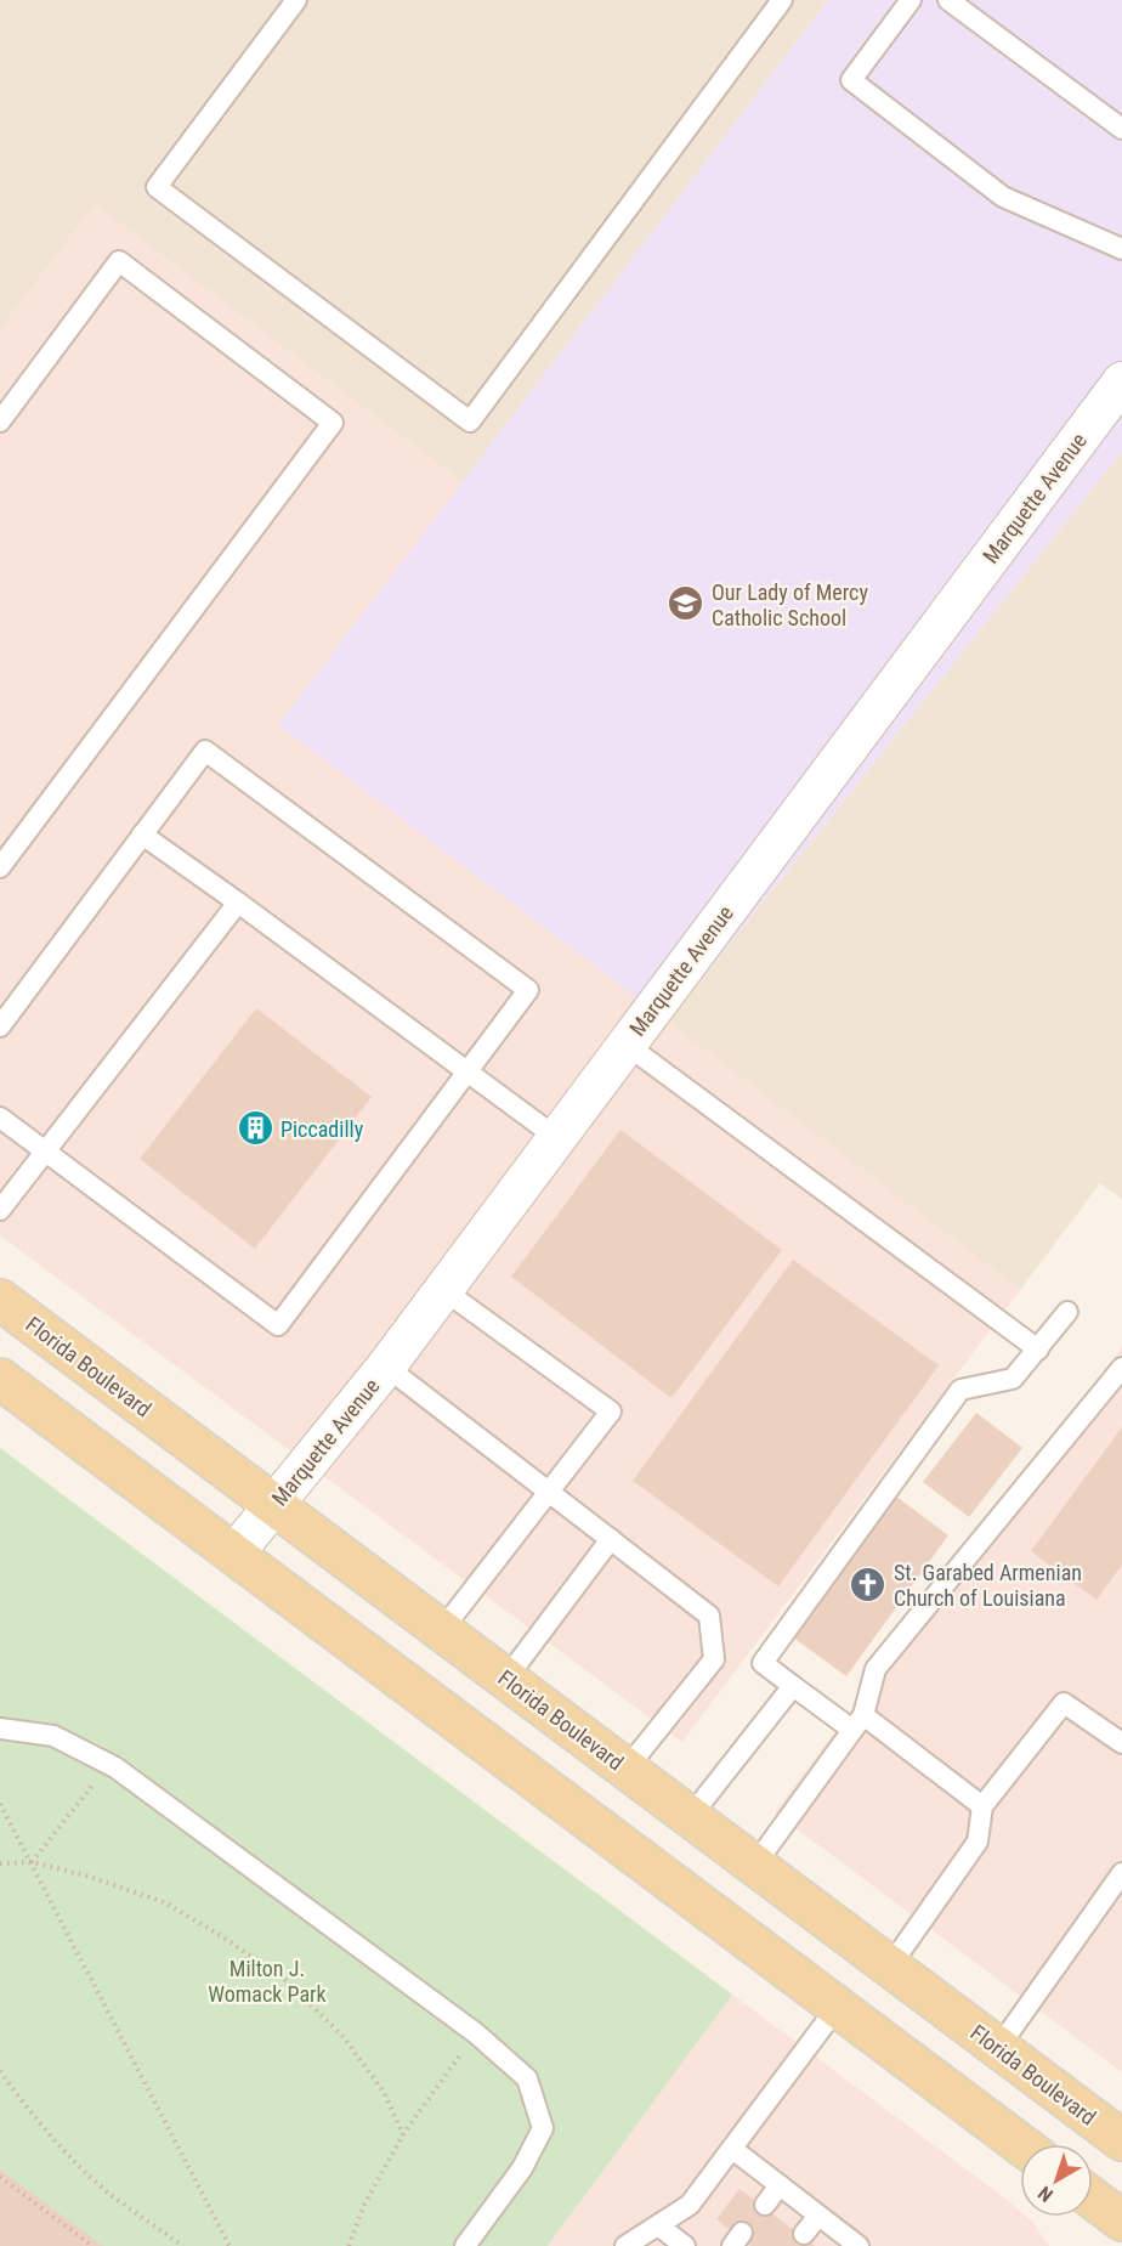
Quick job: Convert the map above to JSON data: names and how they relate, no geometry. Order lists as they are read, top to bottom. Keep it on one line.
{"streets":{"main road":["Florida Boulevard"],"street":["Marquette Avenue"]},"crossings":[["Marquette Avenue","Florida Boulevard"]],"parks":["Milton J. Womack Park"],"places":{"school or university":["Our Lady of Mercy Catholic School"],"building":["Piccadilly"],"church":["St. Garabed Armenian Church of Louisiana"]},"north":"bottom left"}
